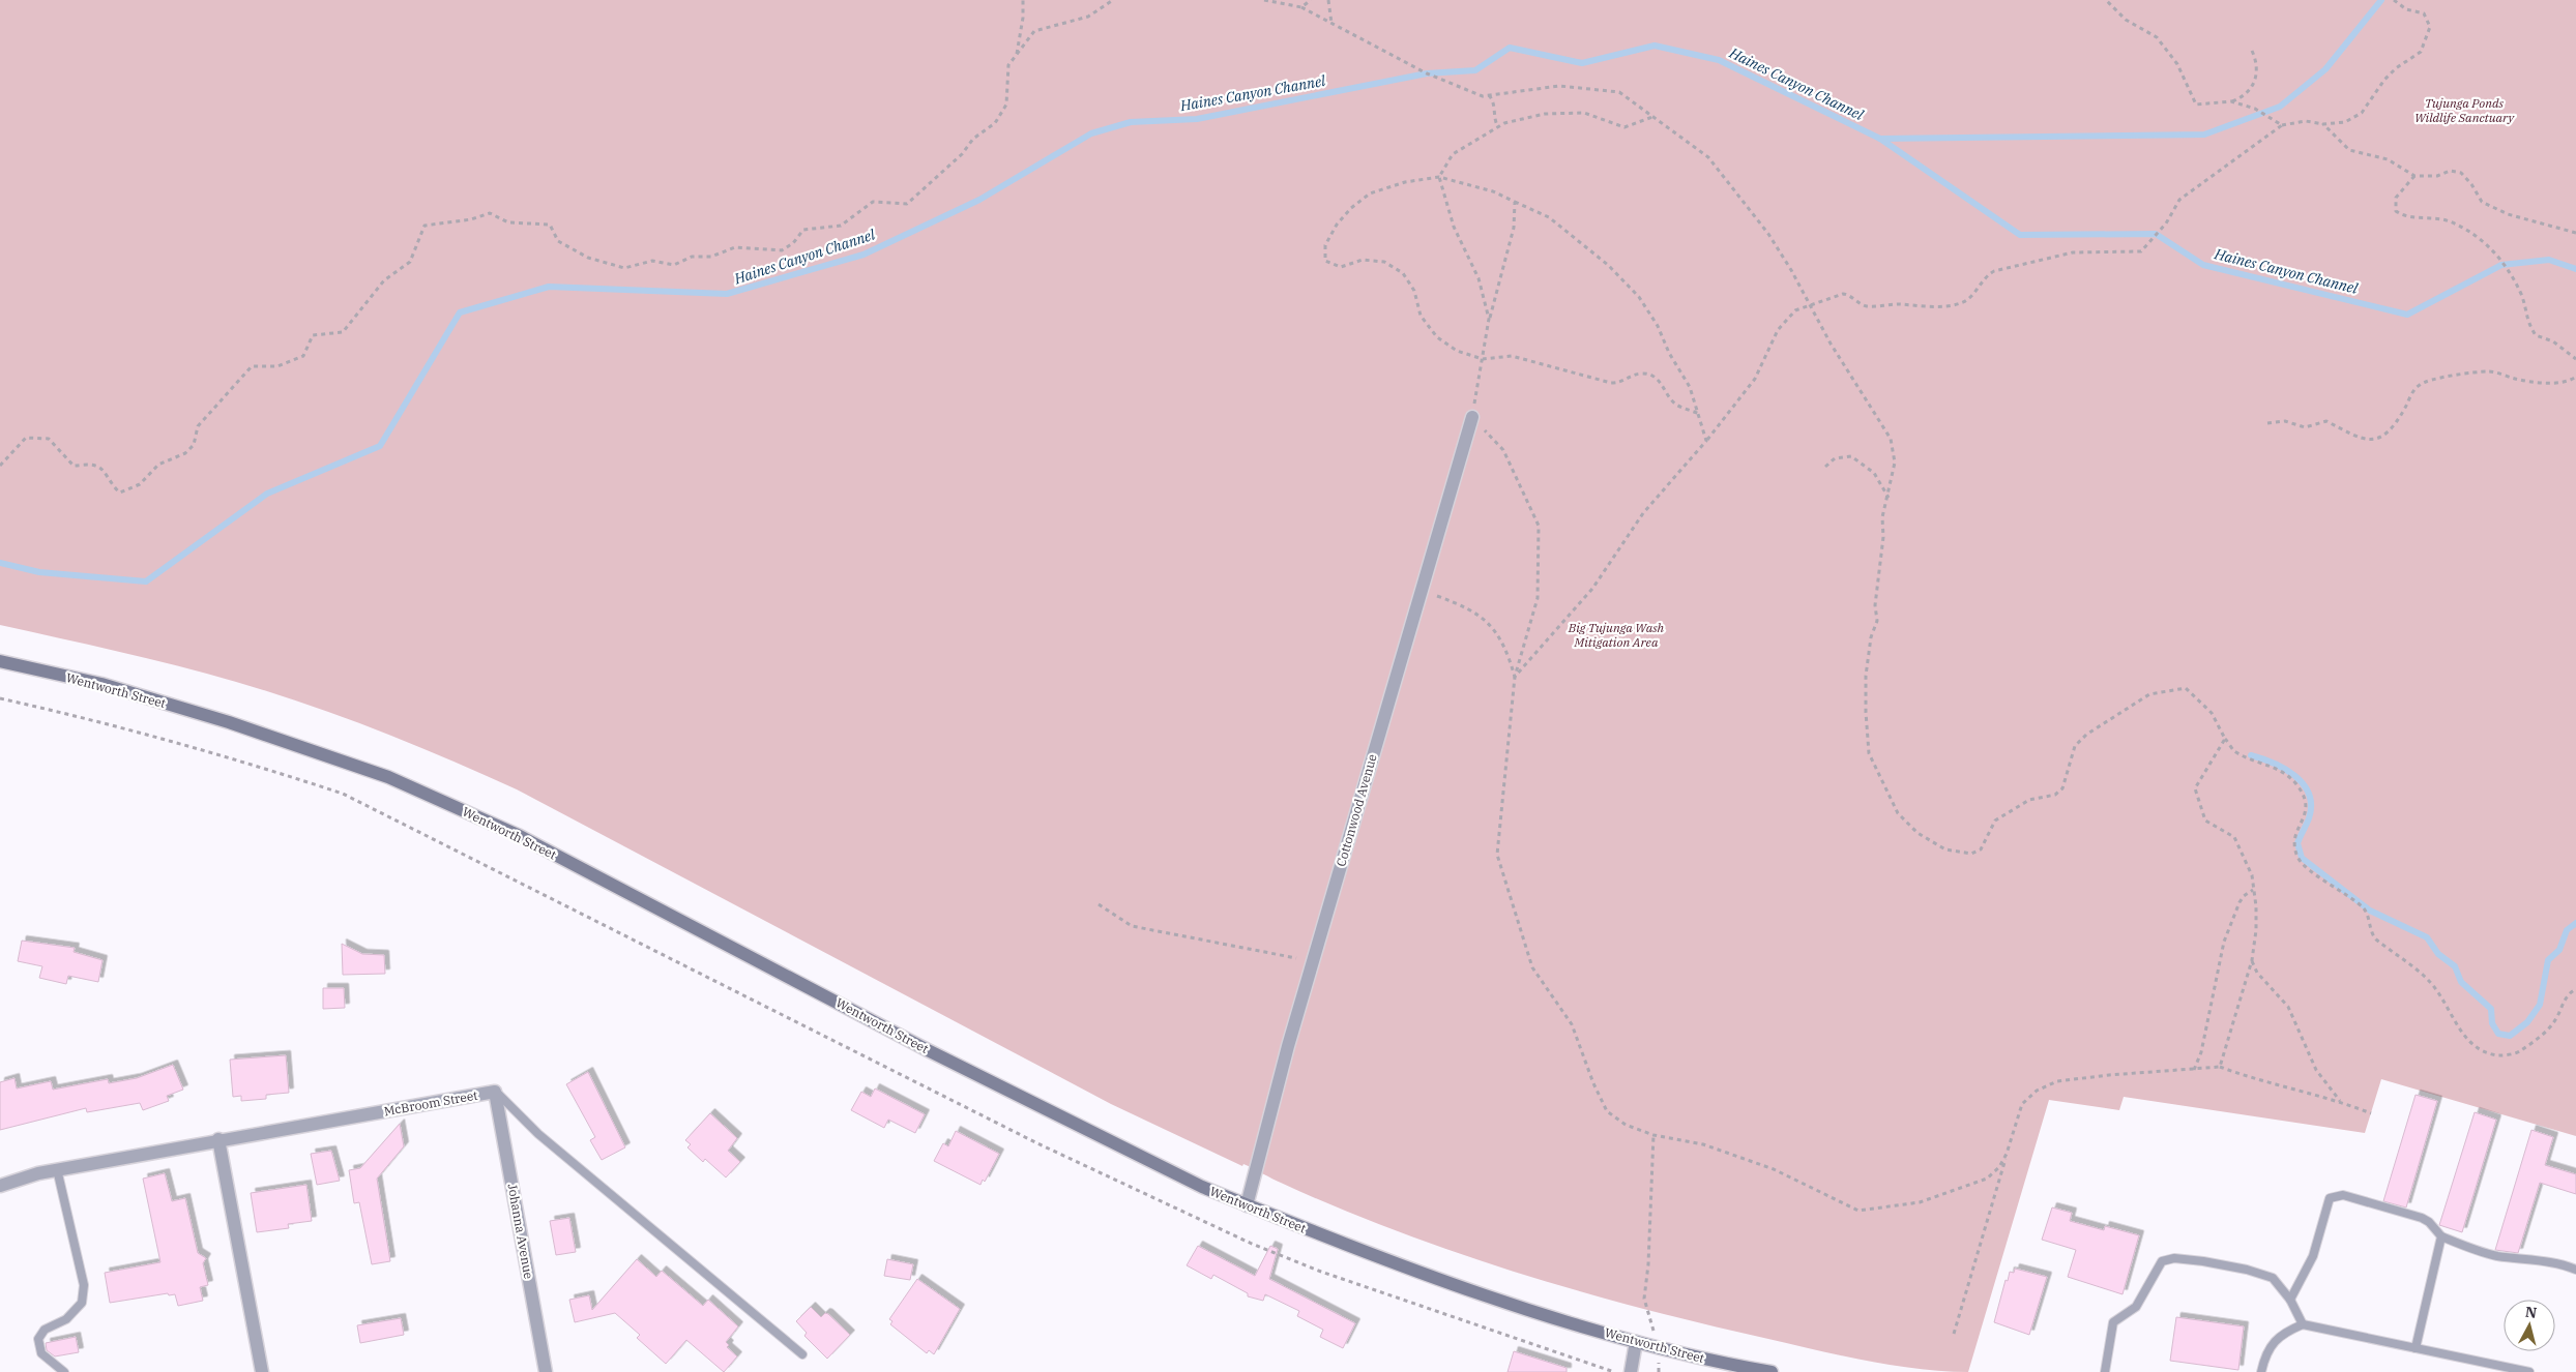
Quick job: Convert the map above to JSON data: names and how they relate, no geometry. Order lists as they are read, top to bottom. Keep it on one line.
{"streets":{"main road":["Wentworth Street"],"street":["Cottonwood Avenue","McBroom Street","Johanna Avenue"]},"crossings":[["Wentworth Street","Cottonwood Avenue"],["McBroom Street","Johanna Avenue"]],"water":["Haines Canyon Channel"],"parks":["Tujunga Ponds Wildlife Sanctuary","Big Tujunga Wash Mitigation Area"],"north":"top"}
